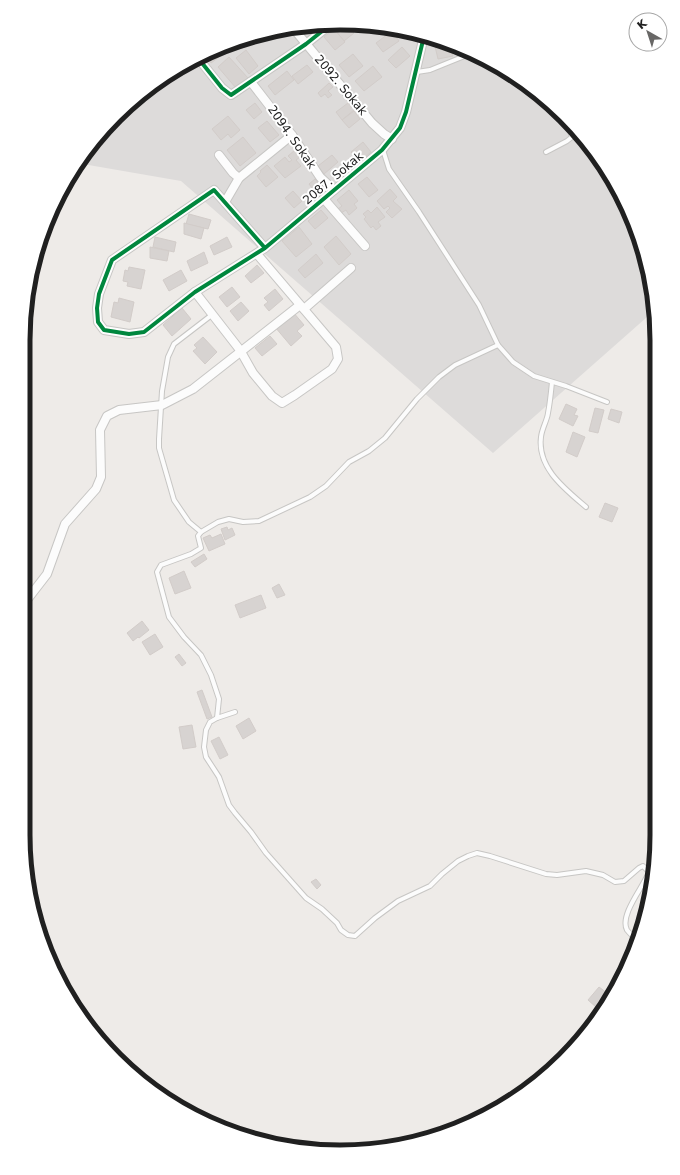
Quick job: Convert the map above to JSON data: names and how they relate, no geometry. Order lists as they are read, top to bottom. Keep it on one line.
{"streets":{"street":["2092. Sokak","2094. Sokak","2087. Sokak"]},"crossings":[["2092. Sokak","2087. Sokak"],["2094. Sokak","2087. Sokak"]],"north":"top left"}
